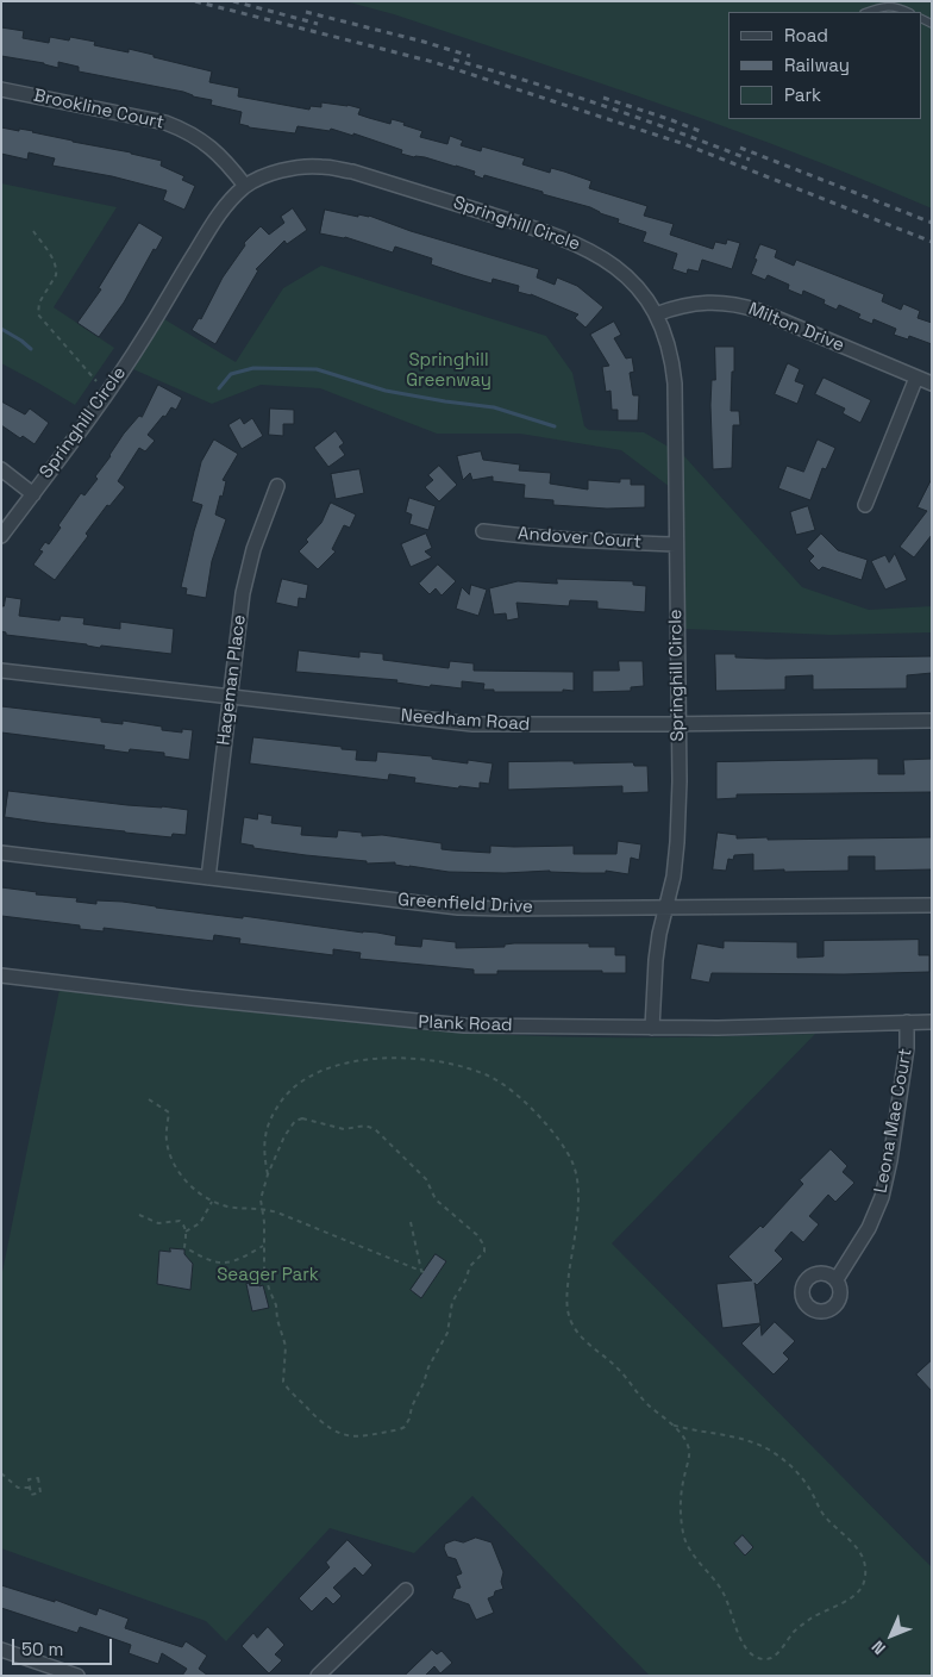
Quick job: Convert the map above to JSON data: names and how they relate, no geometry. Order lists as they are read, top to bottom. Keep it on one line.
{"streets":{"street":["Brookline Court","Springhill Circle","Milton Drive","Andover Court","Hageman Place","Needham Road","Greenfield Drive","Plank Road","Leona Mae Court"]},"crossings":[["Brookline Court","Springhill Circle"],["Springhill Circle","Milton Drive"],["Springhill Circle","Andover Court"],["Springhill Circle","Needham Road"],["Springhill Circle","Greenfield Drive"],["Springhill Circle","Plank Road"],["Hageman Place","Needham Road"],["Hageman Place","Greenfield Drive"],["Plank Road","Leona Mae Court"]],"parks":["Springhill Greenway","Seager Park"],"legend":["Road","Railway","Park"],"scale_bar":"50 m","north":"bottom left"}
